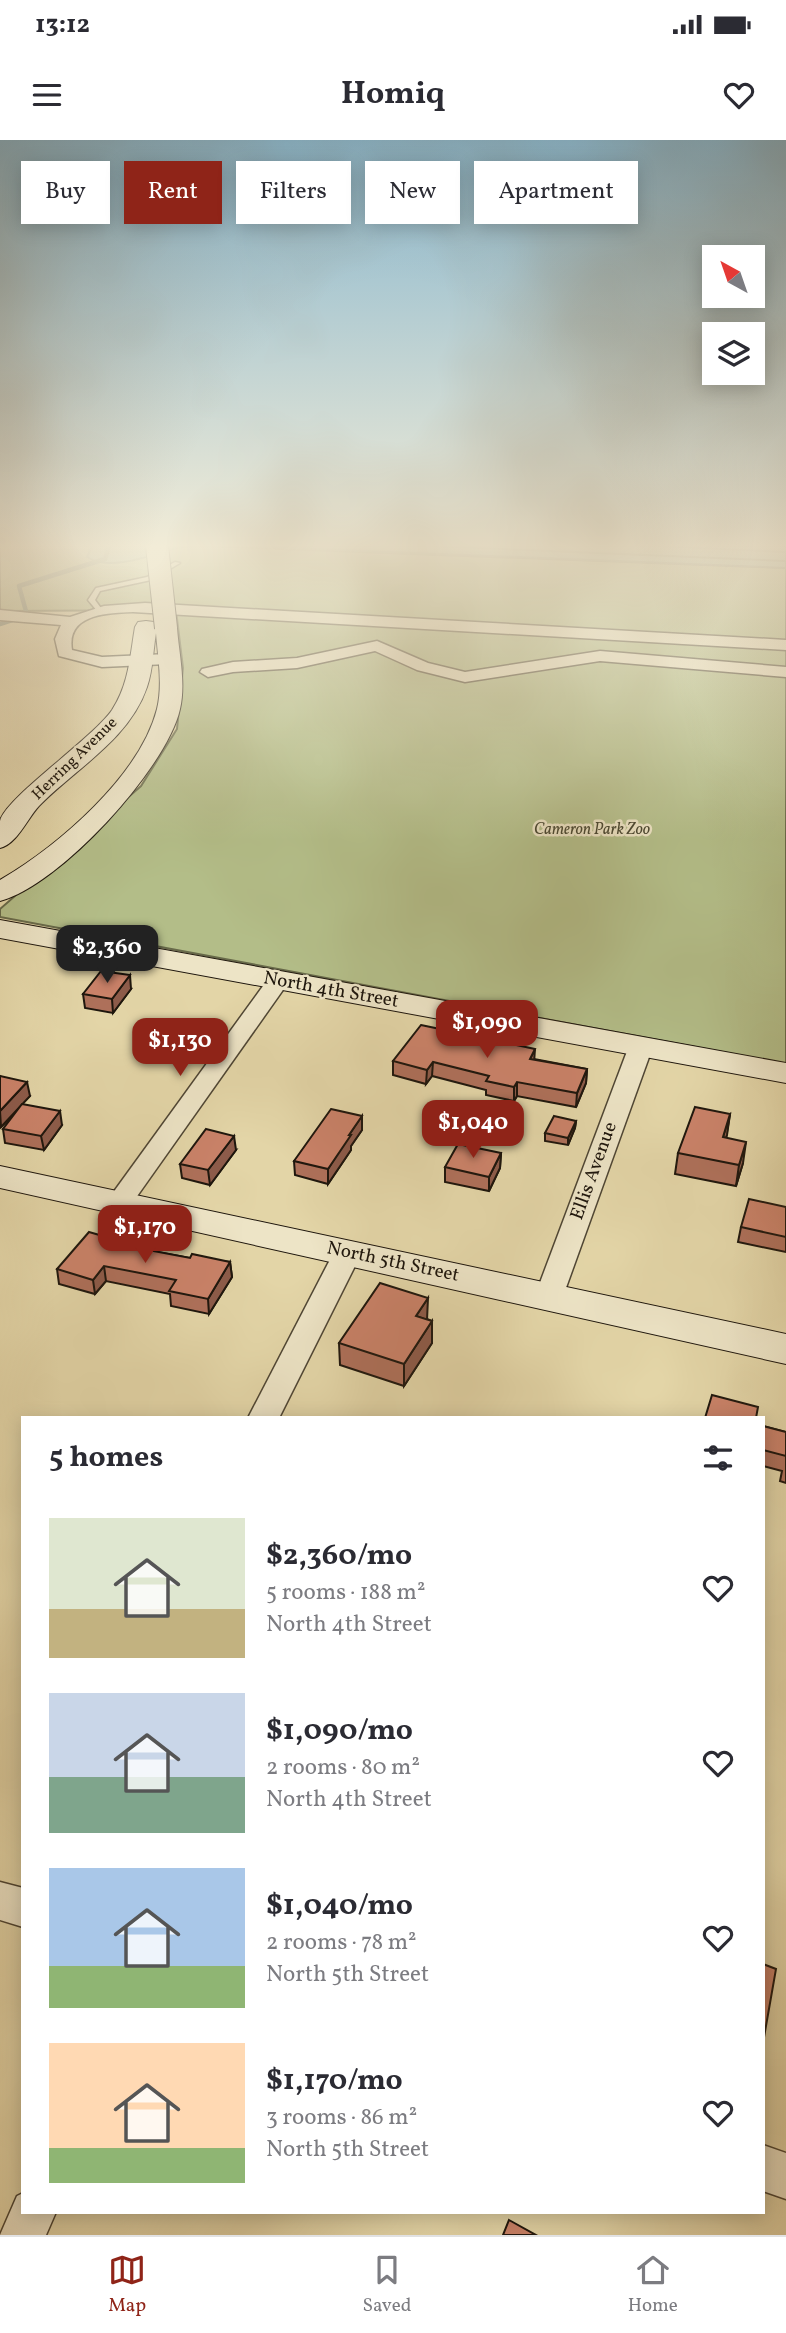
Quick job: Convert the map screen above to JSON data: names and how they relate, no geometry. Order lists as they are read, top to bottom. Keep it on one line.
{"streets":{"main road":["Herring Avenue","North 4th Street","North 5th Street"],"street":["Ellis Avenue"]},"crossings":[["North 4th Street","Ellis Avenue"],["Ellis Avenue","North 5th Street"]],"parks":["Cameron Park Zoo"],"north":"top left","page":{"status":"13:12","header":"Homiq","chip":["Buy","Rent","Filters","New","Apartment"],"price":["$2,360","$1,090","$1,130","$1,040","$1,170"],"heading":"5 homes","list":[{"name":"$2,360/mo","note":"5 rooms · 188 m² · North 4th Street"},{"name":"$1,090/mo","note":"2 rooms · 80 m² · North 4th Street"},{"name":"$1,040/mo","note":"2 rooms · 78 m² · North 5th Street"},{"name":"$1,170/mo","note":"3 rooms · 86 m² · North 5th Street"}],"tabs":["Map","Saved","Home"]}}
